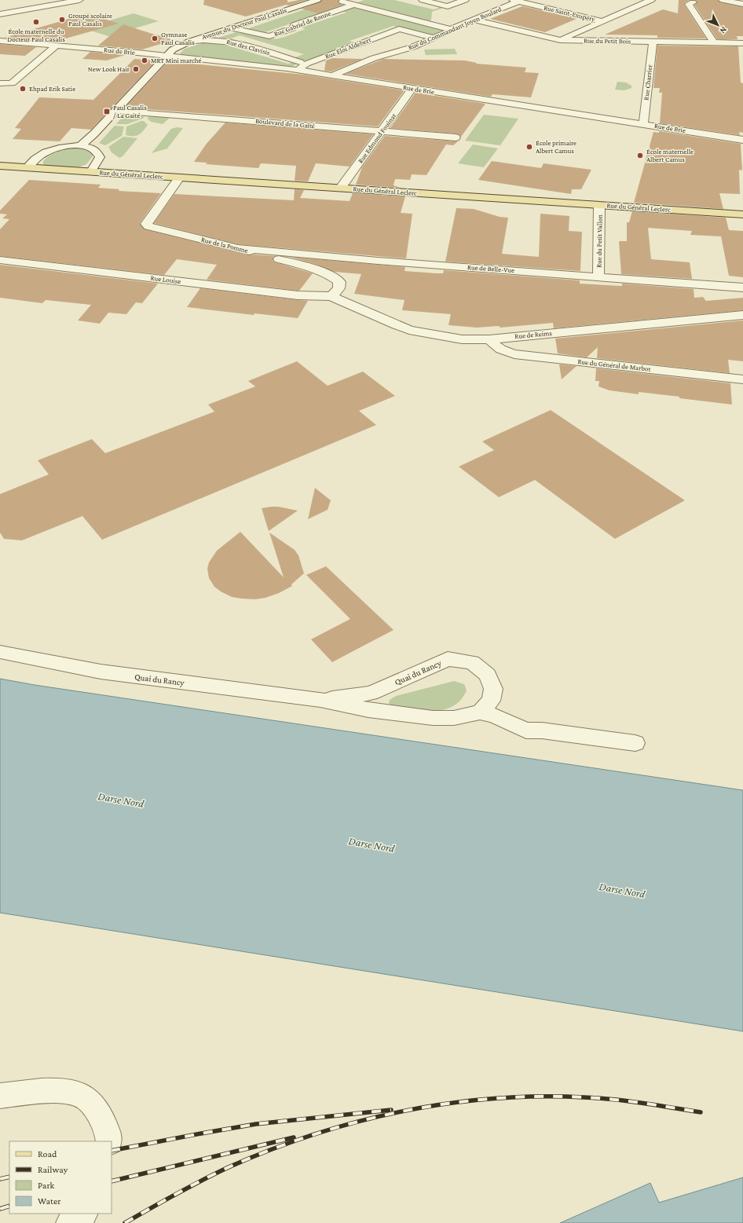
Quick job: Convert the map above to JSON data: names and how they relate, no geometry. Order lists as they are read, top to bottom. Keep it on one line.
{"streets":{"main road":["Rue du Général Leclerc"],"street":["Rue Saint-Exupéry","Avenue du Docteur Paul Casalis","Rue Gabriel de Ronne","Rue du Commandant Joyen Boulard","Rue du Petit Bois","Rue des Clavisis","Rue Éloi Aldebert","Rue de Brie","Rue Charrier","Boulevard de la Gaîté","Rue Edmond Fouinat","Rue du Petit Vallon","Rue de la Pomme","Rue de Belle-Vue","Rue Louise","Rue de Reims","Rue du Général de Marbot","Quai du Rancy"]},"crossings":[["Rue Saint-Exupéry","Rue du Commandant Joyen Boulard"],["Avenue du Docteur Paul Casalis","Rue Gabriel de Ronne"],["Avenue du Docteur Paul Casalis","Rue des Clavisis"],["Avenue du Docteur Paul Casalis","Rue de Brie"],["Avenue du Docteur Paul Casalis","Boulevard de la Gaîté"],["Rue du Commandant Joyen Boulard","Rue du Petit Bois"],["Rue du Commandant Joyen Boulard","Rue Éloi Aldebert"],["Rue du Commandant Joyen Boulard","Rue de Brie"],["Rue du Petit Bois","Rue Charrier"],["Rue des Clavisis","Rue Éloi Aldebert"],["Rue Éloi Aldebert","Rue de Brie"],["Rue de Brie","Rue Charrier"],["Rue de Brie","Rue Edmond Fouinat"],["Boulevard de la Gaîté","Rue Edmond Fouinat"],["Rue Edmond Fouinat","Rue du Général Leclerc"],["Rue du Général Leclerc","Rue du Petit Vallon"],["Rue du Général Leclerc","Rue de la Pomme"],["Rue du Petit Vallon","Rue de Belle-Vue"],["Rue de la Pomme","Rue de Belle-Vue"],["Rue de la Pomme","Rue Louise"],["Rue de la Pomme","Rue de Reims"],["Rue Louise","Rue de Reims"],["Rue de Reims","Rue du Général de Marbot"]],"water":["Darse Nord"],"places":{"other":["Groupe scolaire Paul Casalis","École maternelle du Docteur Paul Casalis","Gymnase Paul Casalis","MRT Mini marché","New Look Hair","Ehpad Erik Satie","École primaire Albert Camus","École maternelle Albert Camus"],"transit":["Paul Casalis / La Gaité"]},"legend":["Road","Railway","Park","Water"],"north":"bottom right"}
